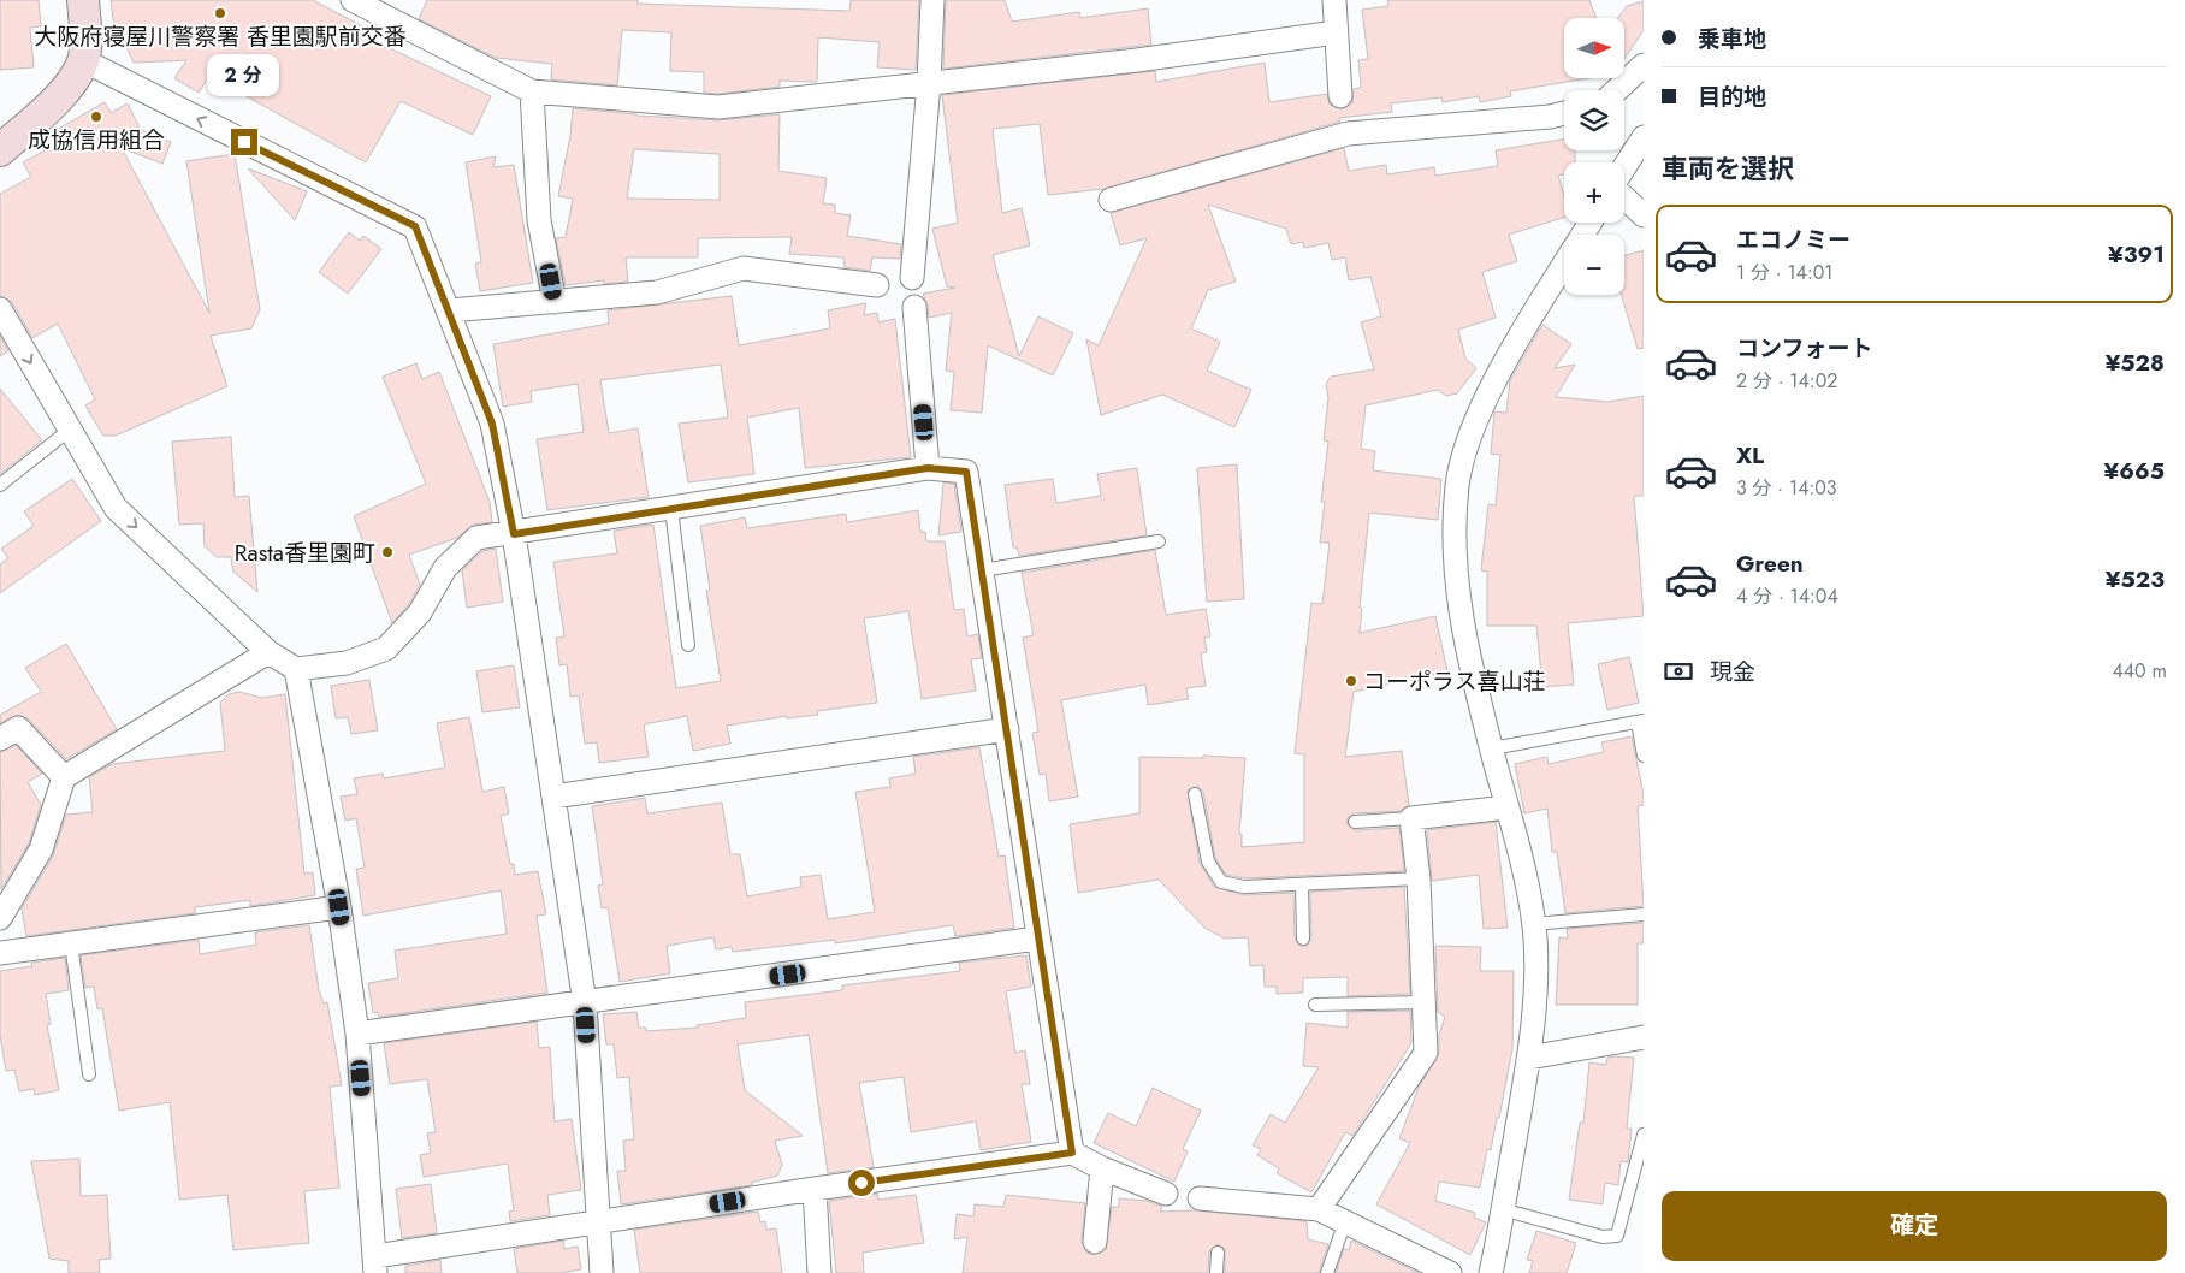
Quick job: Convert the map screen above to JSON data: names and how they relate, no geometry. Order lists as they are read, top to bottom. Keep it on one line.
{"places":["大阪府寝屋川警察署 香里園駅前交番","成協信用組合","Rasta香里園町","コーポラス喜山荘"],"north":"right","page":{"banner":["乗車地","目的地"],"map_buttons":["+","−"],"bubble":"2 分","heading":"車両を選択","list":[{"name":"エコノミー","note":"1 分 · 14:01","value":"¥391"},{"name":"コンフォート","note":"2 分 · 14:02","value":"¥528"},{"name":"XL","note":"3 分 · 14:03","value":"¥665"},{"name":"Green","note":"4 分 · 14:04","value":"¥523"}],"pay":["現金","440 m"],"buttons":"確定"}}
